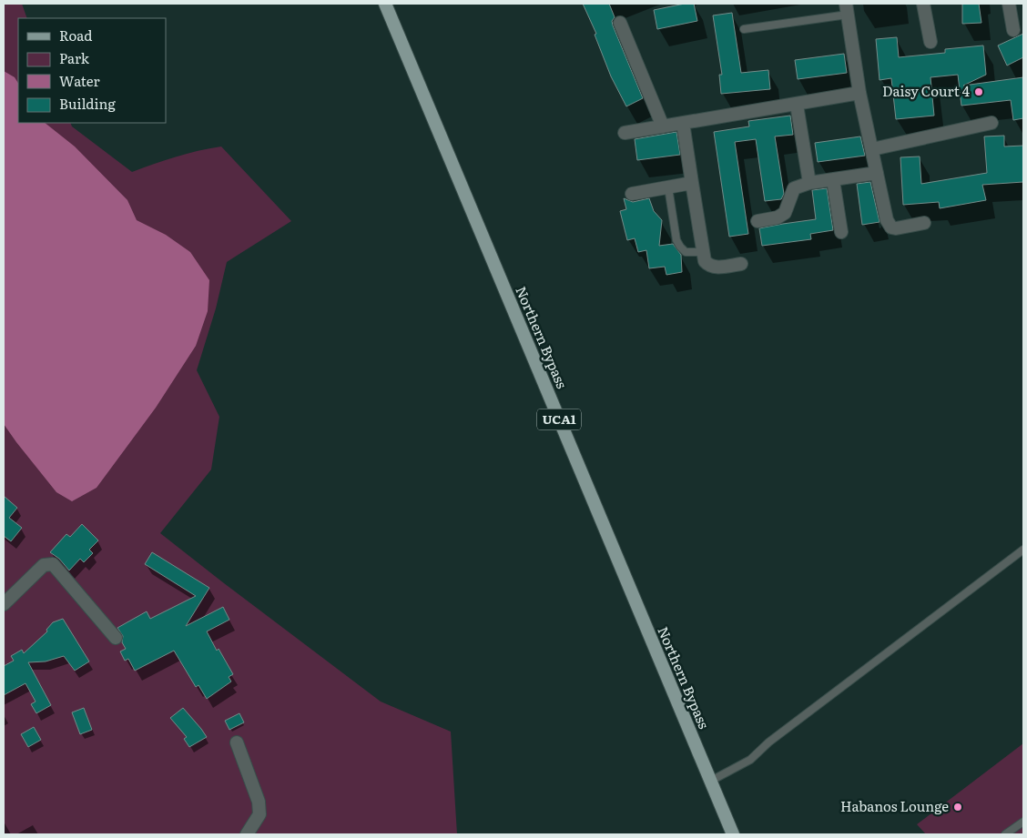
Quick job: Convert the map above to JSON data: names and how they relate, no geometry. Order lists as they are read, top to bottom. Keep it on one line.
{"streets":{"main road":["Northern Bypass","UCA1"]},"places":["Daisy Court 4","Habanos Lounge"],"legend":["Road","Park","Water","Building"]}
